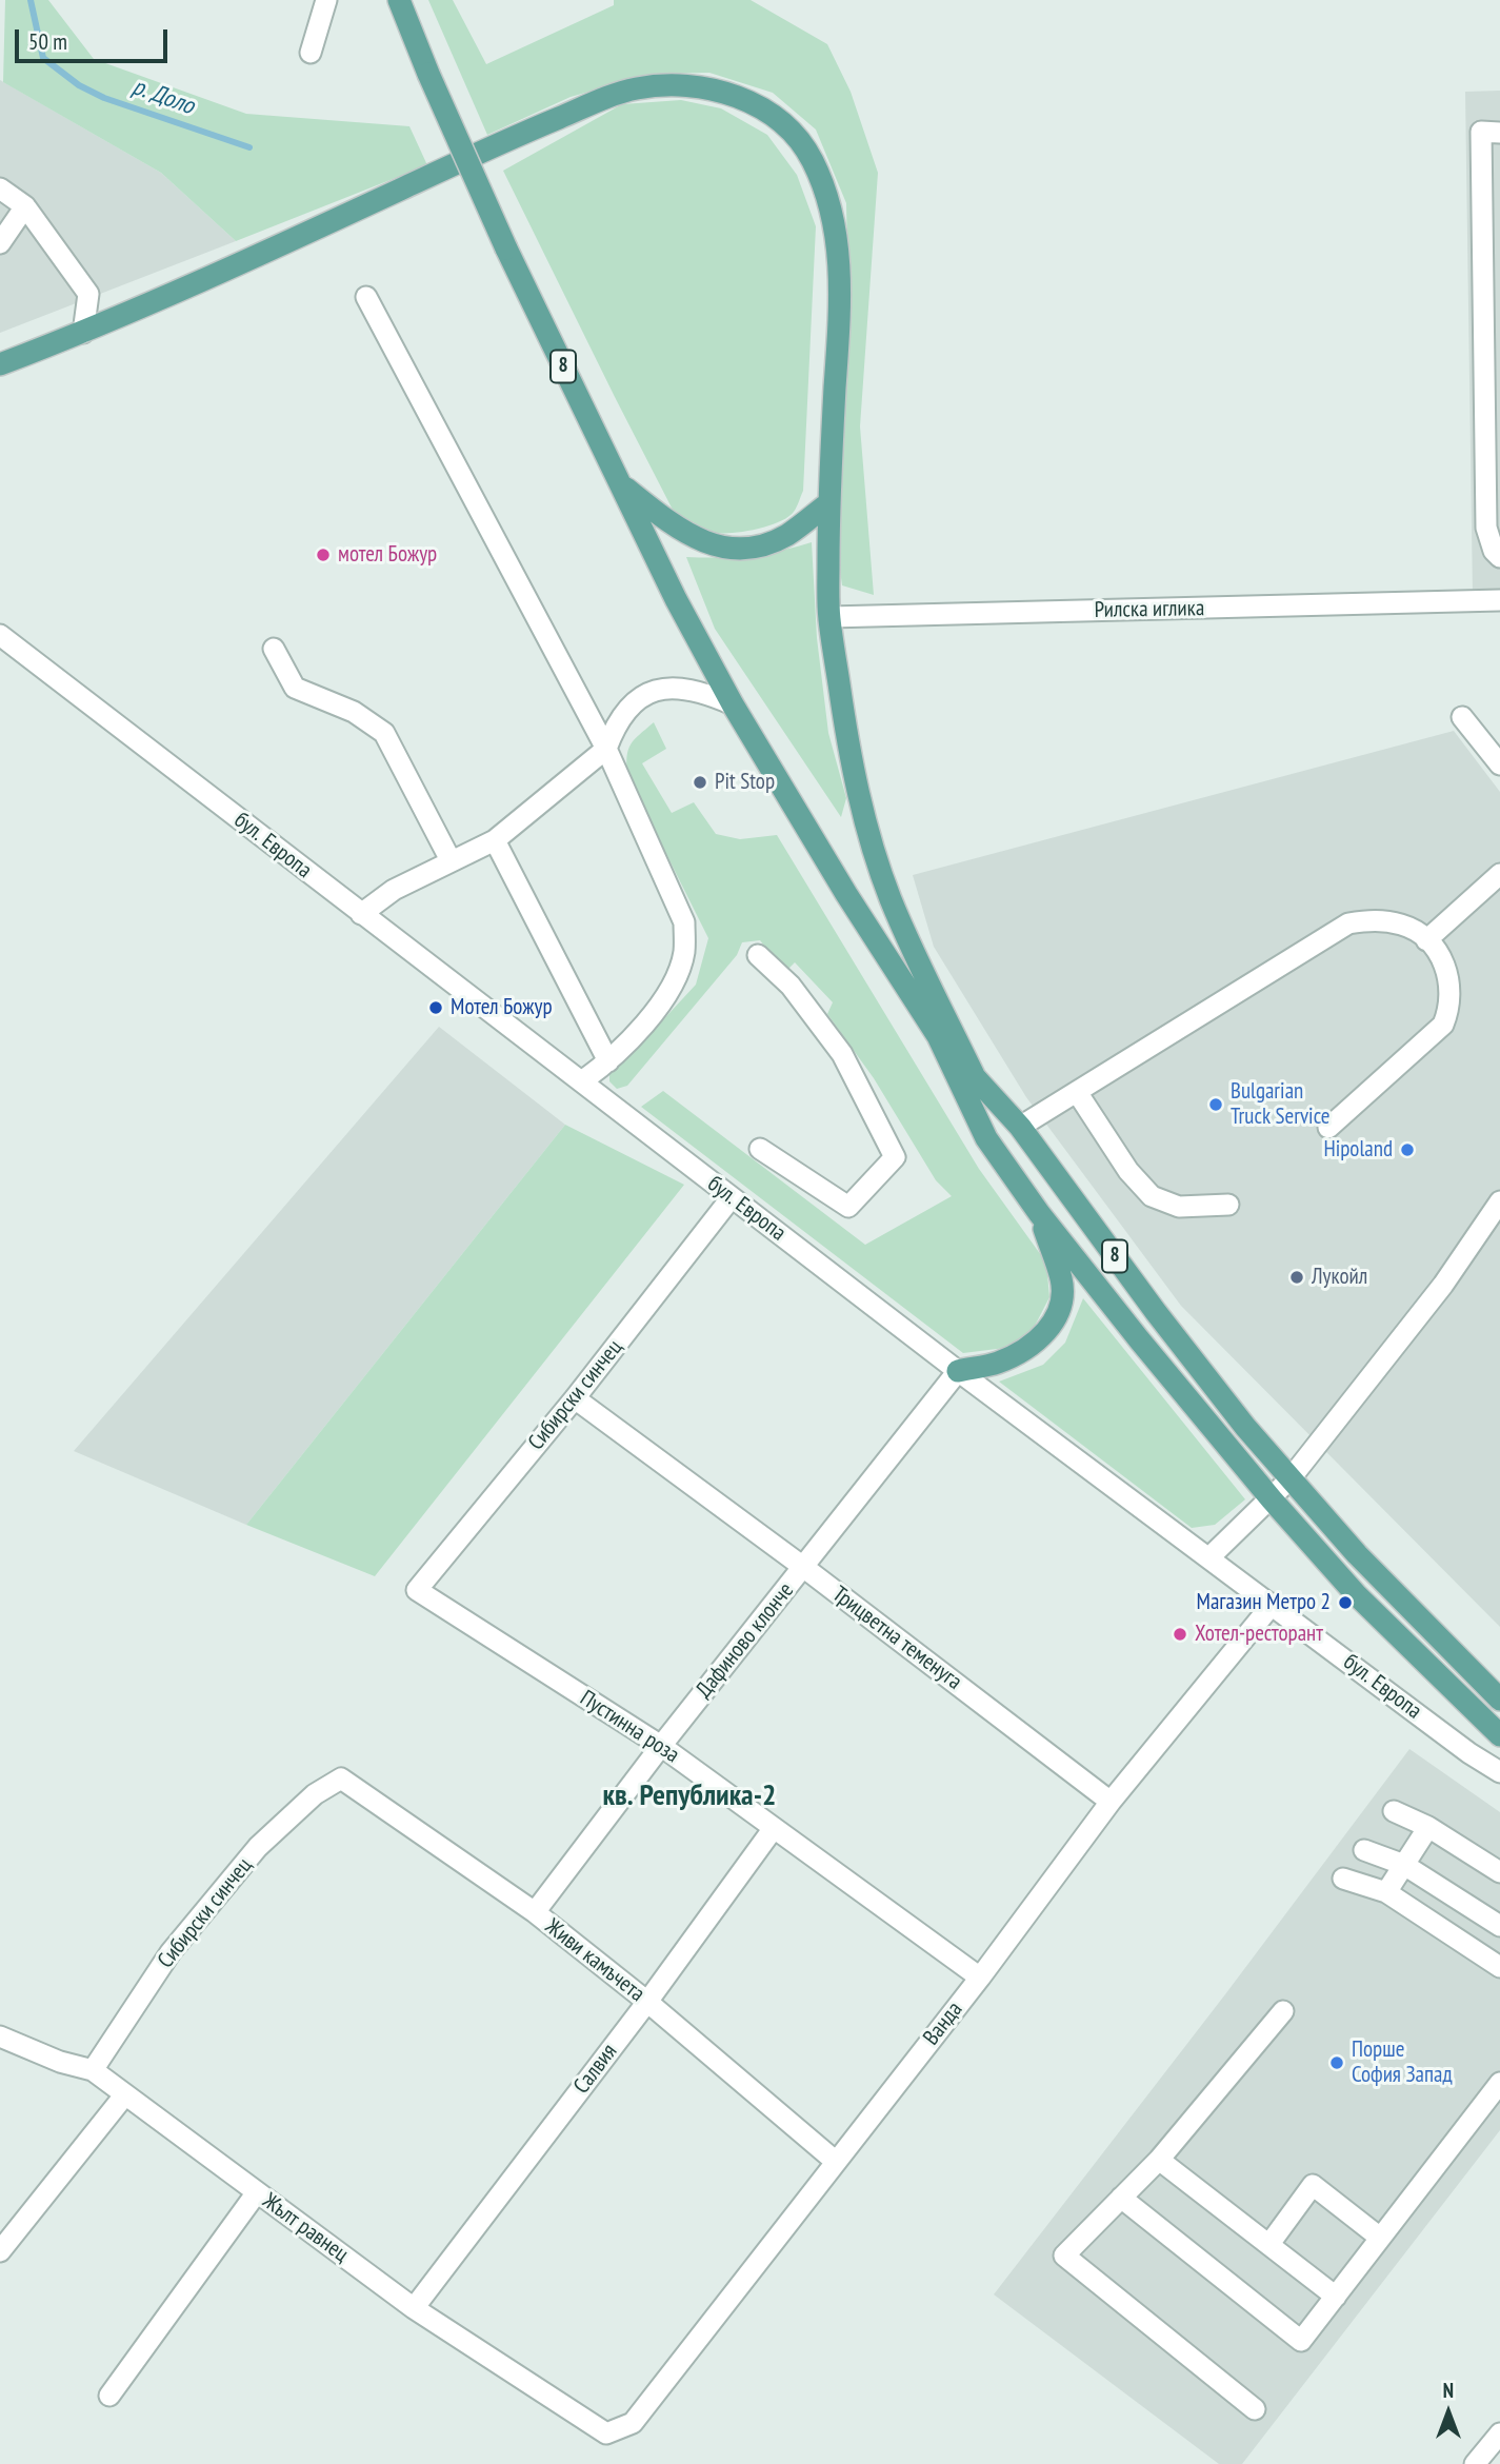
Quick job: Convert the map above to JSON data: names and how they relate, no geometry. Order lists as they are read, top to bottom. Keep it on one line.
{"streets":{"main road":["8"],"street":["Рилска иглика","бул. Европа","Сибирски синчец","Трицветна теменуга","Дафиново клонче","Пустинна роза","Живи камъчета","Ванда","Салвия","Жълт равнец"]},"crossings":[["бул. Европа","Сибирски синчец"],["бул. Европа","Дафиново клонче"],["бул. Европа","Ванда"],["Сибирски синчец","Трицветна теменуга"],["Сибирски синчец","Пустинна роза"],["Сибирски синчец","Живи камъчета"],["Сибирски синчец","Жълт равнец"],["Трицветна теменуга","Дафиново клонче"],["Трицветна теменуга","Ванда"],["Дафиново клонче","Пустинна роза"],["Дафиново клонче","Живи камъчета"],["Пустинна роза","Ванда"],["Пустинна роза","Салвия"],["Живи камъчета","Ванда"],["Живи камъчета","Салвия"],["Ванда","Жълт равнец"],["Салвия","Жълт равнец"]],"districts":["кв. Република-2"],"water":["р. Доло"],"places":["мотел Божур","Pit Stop","Мотел Божур","Bulgarian Truck Service","Hipoland","Лукойл","Магазин Метро 2","Хотел-ресторант","Порше София Запад"],"scale_bar":"50 m","north":"top"}
